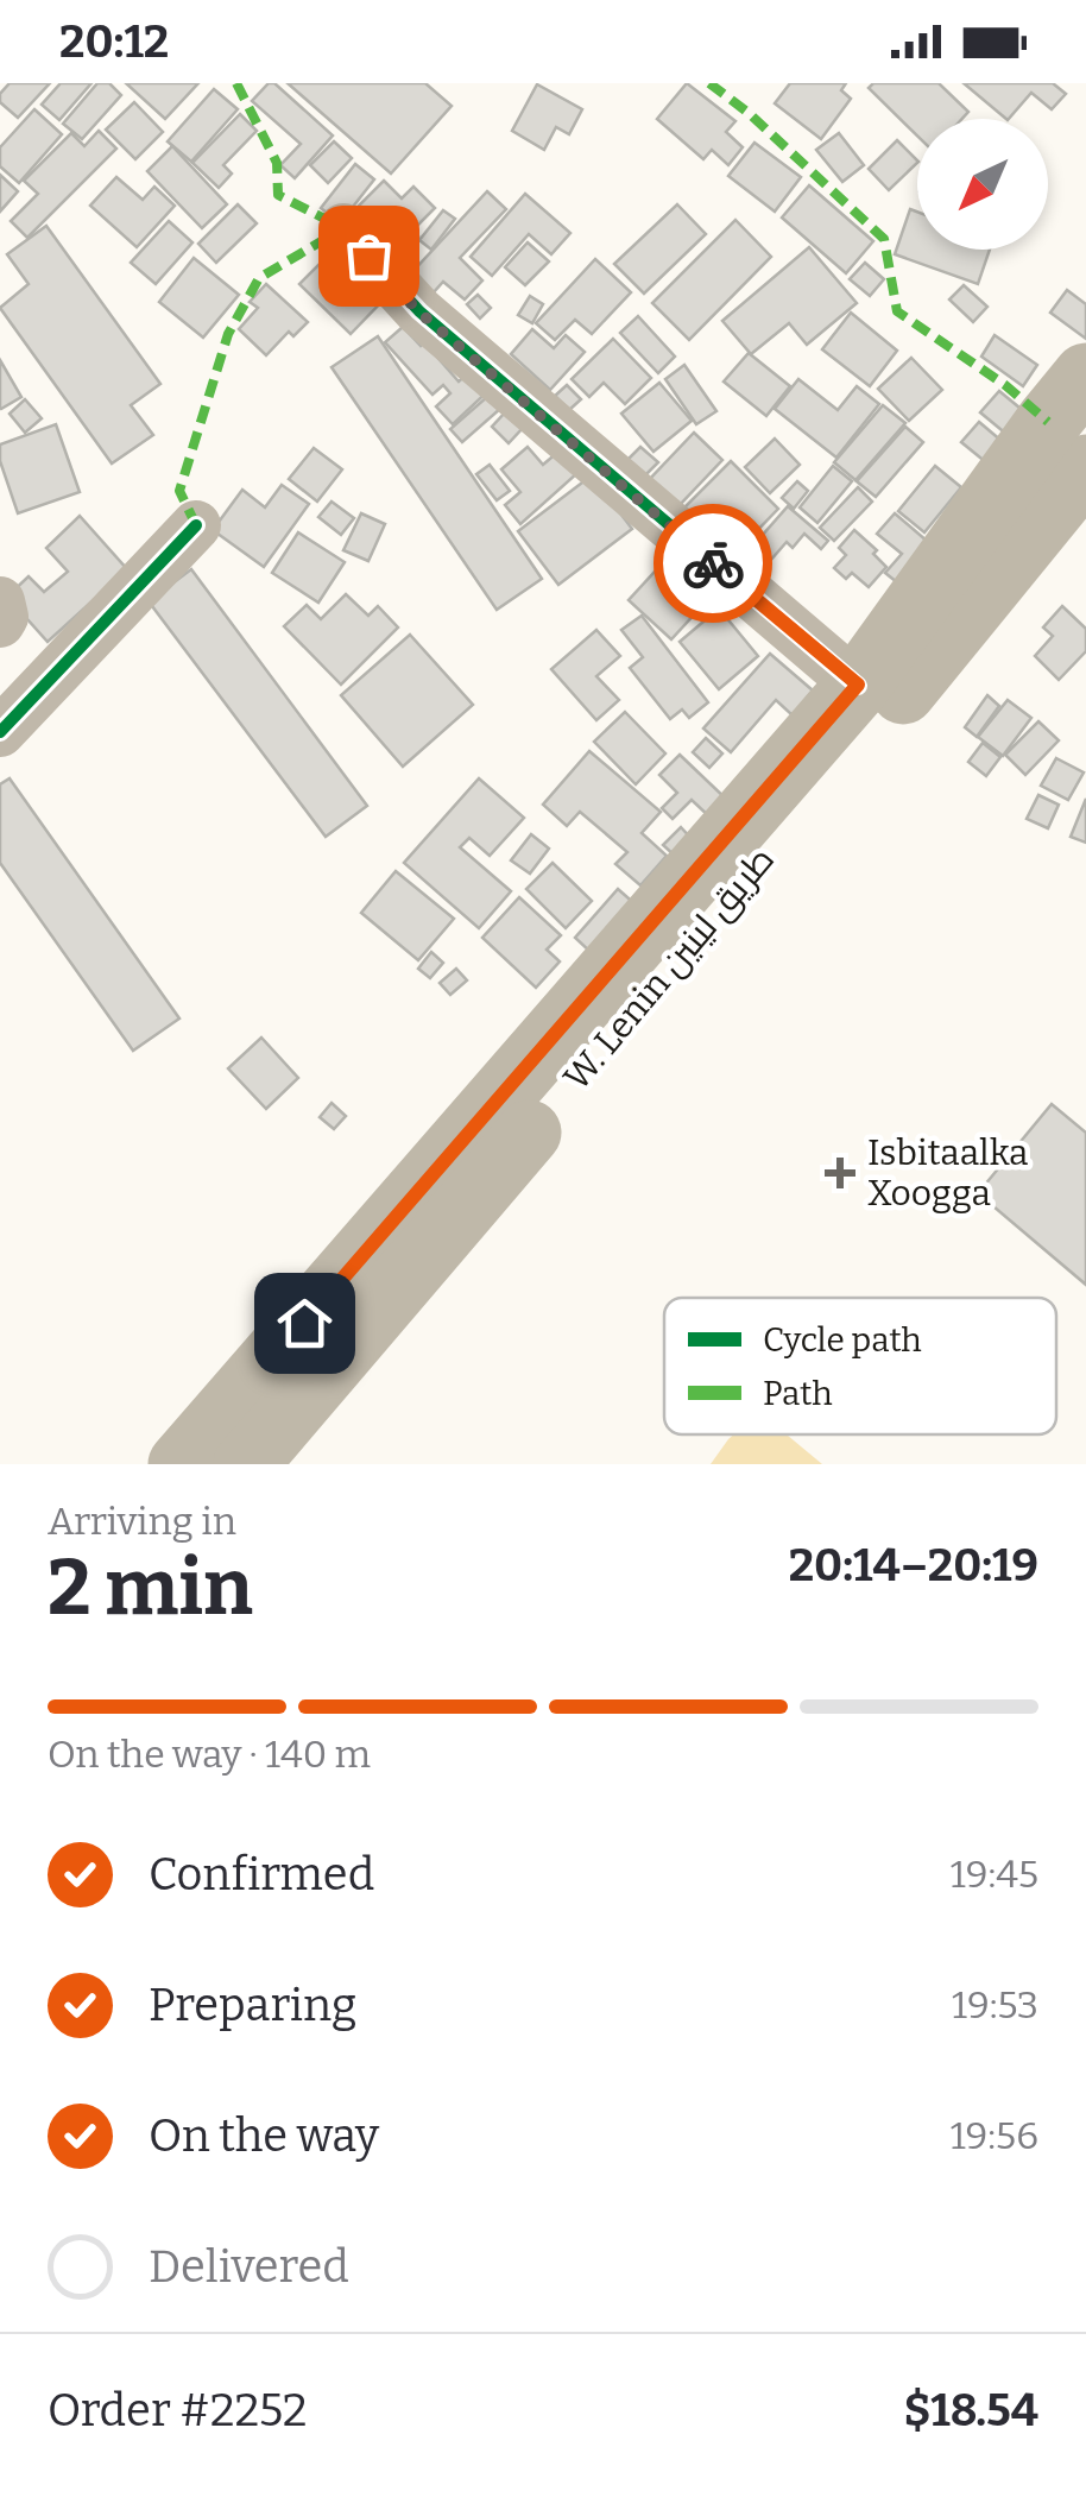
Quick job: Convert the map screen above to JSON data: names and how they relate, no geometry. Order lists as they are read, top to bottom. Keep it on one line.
{"streets":{"main road":["W. Lenin طريق لينين"]},"places":{"health":["Isbitaalka Xoogga"]},"legend":["Cycle path","Path"],"north":"bottom left","page":{"status":"20:12","heading":["2 min","Arriving in","20:14–20:19"],"panel":["Order #2252","$18.54"],"bar":"On the way · 140 m","list":[["Confirmed","19:45"],["Preparing","19:53"],["On the way","19:56"],"Delivered"]}}
